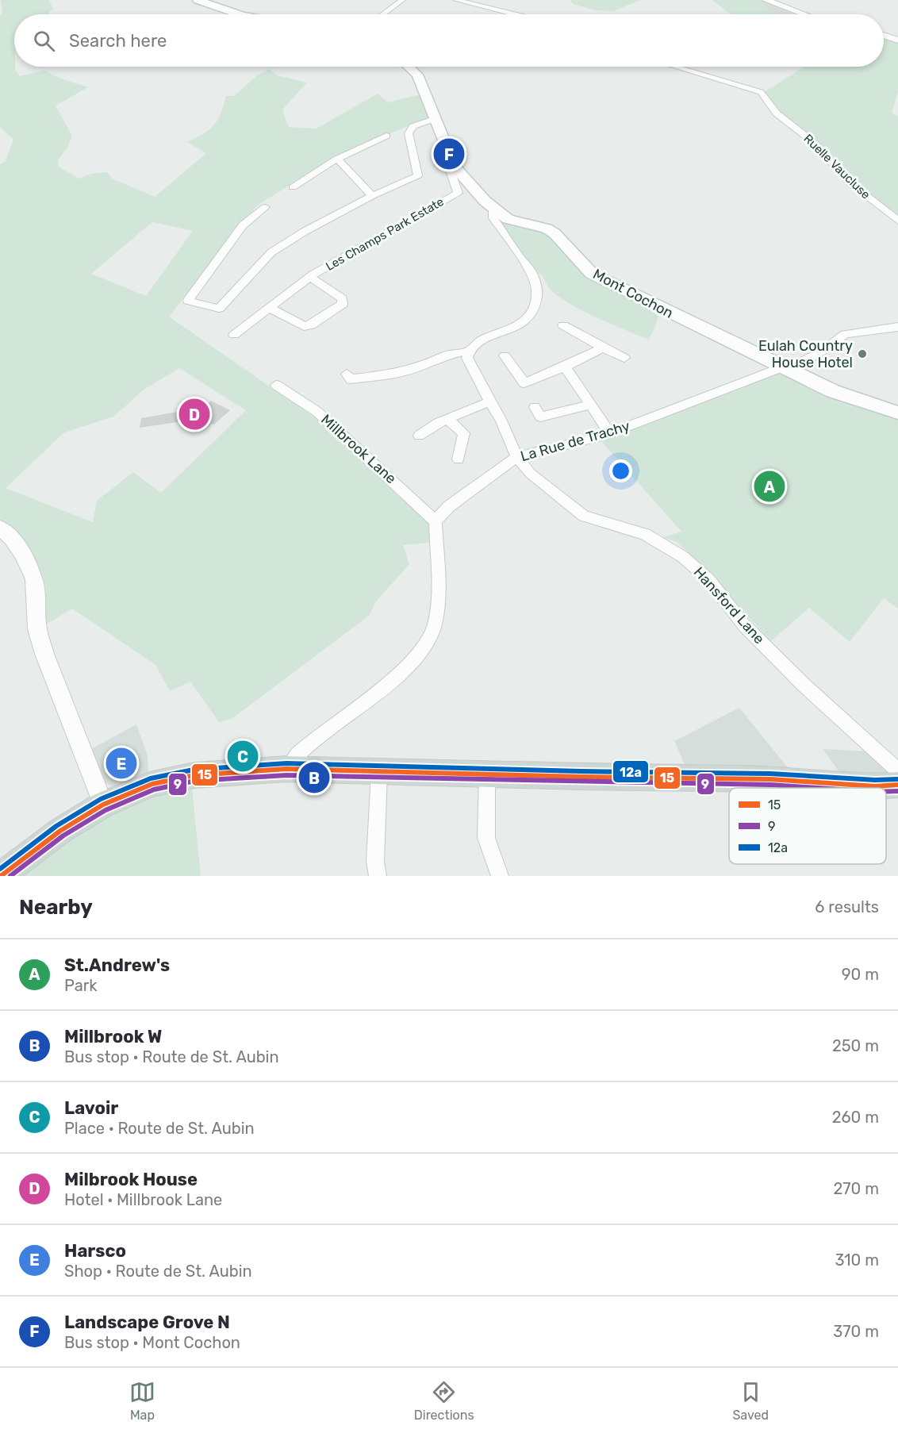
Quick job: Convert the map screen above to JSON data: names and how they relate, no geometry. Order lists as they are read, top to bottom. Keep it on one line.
{"streets":{"main road":["Mont Cochon"],"street":["Ruelle Vaucluse","Les Champs Park Estate","La Rue de Trachy","Millbrook Lane","Hansford Lane"]},"crossings":[["Les Champs Park Estate","Mont Cochon"],["Mont Cochon","La Rue de Trachy"],["La Rue de Trachy","Millbrook Lane"],["La Rue de Trachy","Hansford Lane"]],"places":["Eulah Country House Hotel"],"lines":["transit line 12a","transit line 15","transit line 9"],"legend":["15","9","12a"],"page":{"search":"Search here","pins":["F","D","A","C","E","B"],"heading":["Nearby","6 results"],"list":[{"mark":"A","name":"St.Andrew's","note":"Park","value":"90 m"},{"mark":"B","name":"Millbrook W","note":"Bus stop · Route de St. Aubin","value":"250 m"},{"mark":"C","name":"Lavoir","note":"Place · Route de St. Aubin","value":"260 m"},{"mark":"D","name":"Milbrook House","note":"Hotel · Millbrook Lane","value":"270 m"},{"mark":"E","name":"Harsco","note":"Shop · Route de St. Aubin","value":"310 m"},{"mark":"F","name":"Landscape Grove N","note":"Bus stop · Mont Cochon","value":"370 m"}],"nav":["Map","Directions","Saved"]}}
